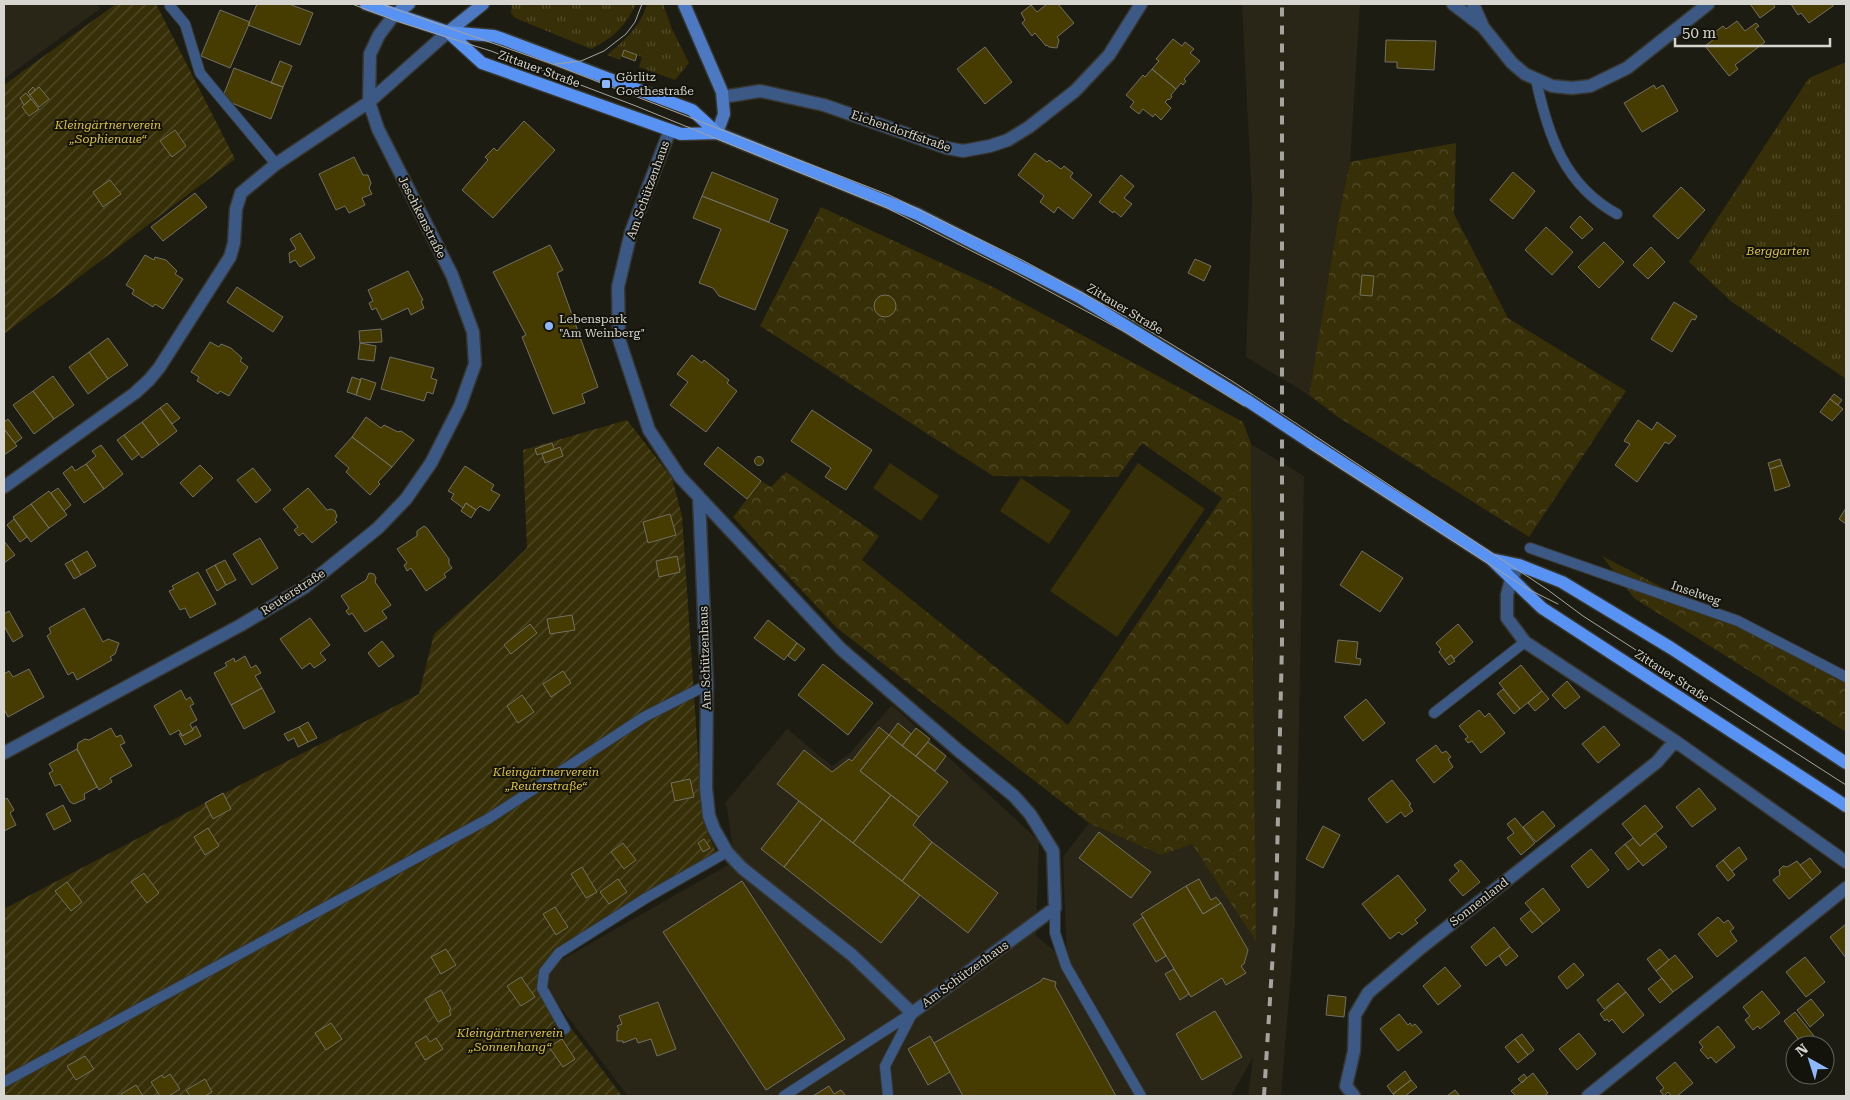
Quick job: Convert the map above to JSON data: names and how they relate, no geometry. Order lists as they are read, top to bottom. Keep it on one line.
{"streets":{"main road":["Zittauer Straße"],"street":["Eichendorffstraße","Am Schützenhaus","Jeschkenstraße","Reuterstraße","Sonnenland"],"lane":["Inselweg"]},"crossings":[["Zittauer Straße","Am Schützenhaus"],["Zittauer Straße","Jeschkenstraße"],["Jeschkenstraße","Reuterstraße"]],"parks":["Kleingärtnerverein „Sophienaue“","Berggarten","Kleingärtnerverein „Reuterstraße“","Kleingärtnerverein „Sonnenhang“"],"places":{"transit":["Görlitz Goethestraße"],"other":["Lebenspark \"Am Weinberg\""]},"scale_bar":"50 m","north":"top left"}
